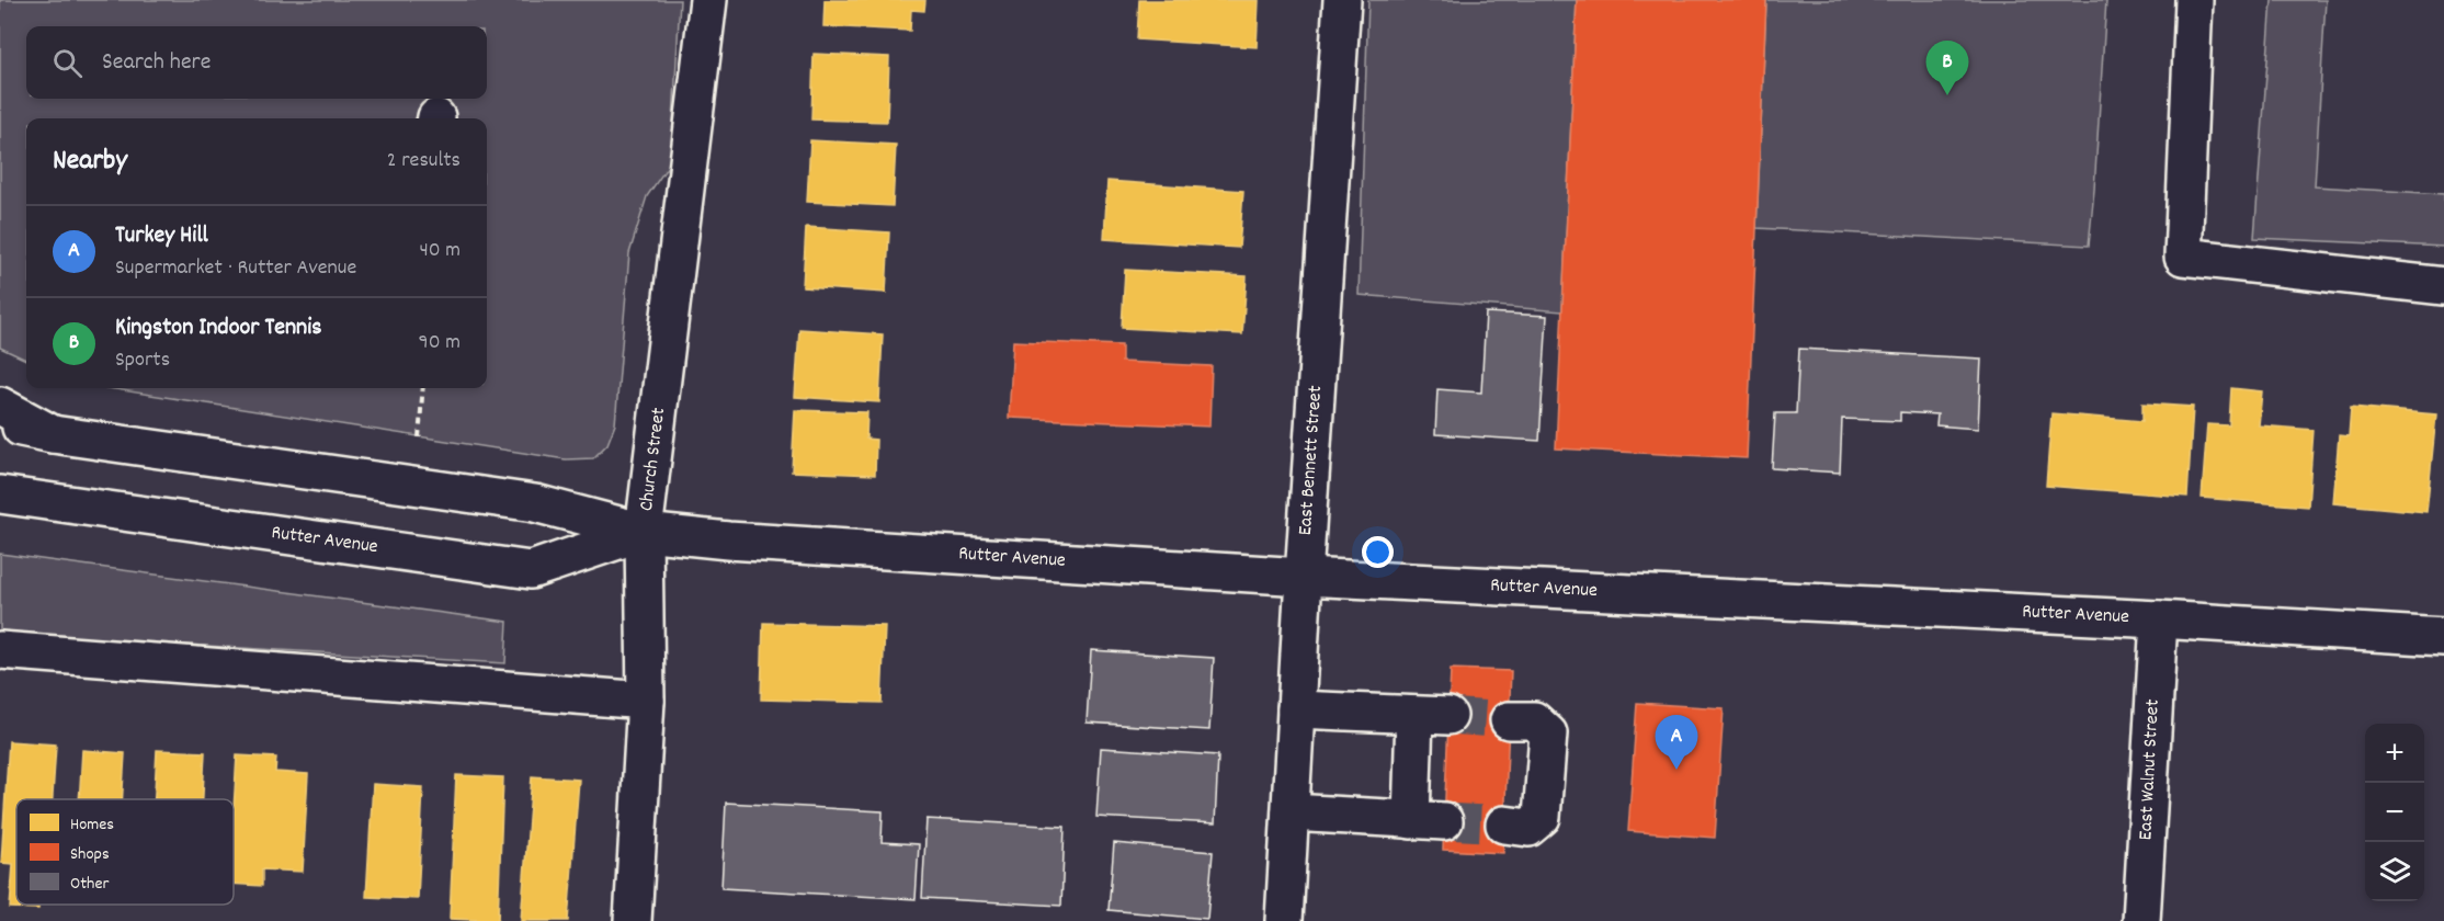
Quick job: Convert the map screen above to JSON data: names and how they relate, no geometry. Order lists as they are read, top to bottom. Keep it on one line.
{"streets":{"main road":["Church Street","East Bennett Street","Rutter Avenue","East Walnut Street"]},"crossings":[["Church Street","Rutter Avenue"],["East Bennett Street","Rutter Avenue"],["Rutter Avenue","East Walnut Street"]],"legend":["Homes","Shops","Other"],"page":{"search":"Search here","pins":["B","A"],"heading":["Nearby","2 results"],"list":[{"mark":"A","name":"Turkey Hill","note":"Supermarket · Rutter Avenue","value":"40 m"},{"mark":"B","name":"Kingston Indoor Tennis","note":"Sports","value":"90 m"}],"map_buttons":["+","−"]}}
